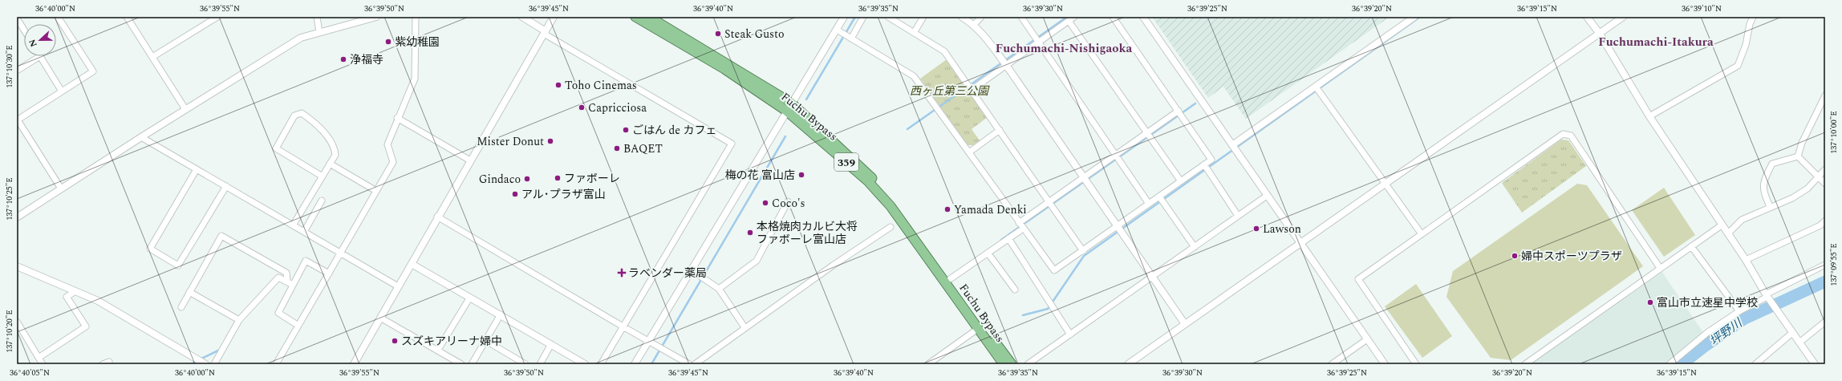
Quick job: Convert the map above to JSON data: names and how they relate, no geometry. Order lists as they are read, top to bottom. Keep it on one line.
{"streets":{"highway":["Fuchu Bypass","359"]},"districts":["Fuchumachi-Itakura","Fuchumachi-Nishigaoka"],"water":["坪野川"],"parks":["西ヶ丘第三公園"],"places":{"other":["Steak Gusto","紫幼稚園","浄福寺","Toho Cinemas","Capricciosa","ごはん de カフェ","Mister Donut","BAQET","梅の花 富山店","ファボーレ","Gindaco","アル･プラザ富山","Coco's","Yamada Denki","Lawson","本格焼肉カルビ大将 ファボーレ富山店","婦中スポーツプラザ","富山市立速星中学校","スズキアリーナ婦中"],"health":["ラベンダー薬局"]},"north":"left","coordinates":["36°40'00\"N","36°39'55\"N","36°39'50\"N","36°39'45\"N","36°39'40\"N","36°39'35\"N","36°39'30\"N","36°39'25\"N","36°39'20\"N","36°39'15\"N","36°39'10\"N","137°10'30\"E","137°10'00\"E","137°10'25\"E","137°09'55\"E","137°10'20\"E","36°40'05\"N"]}
